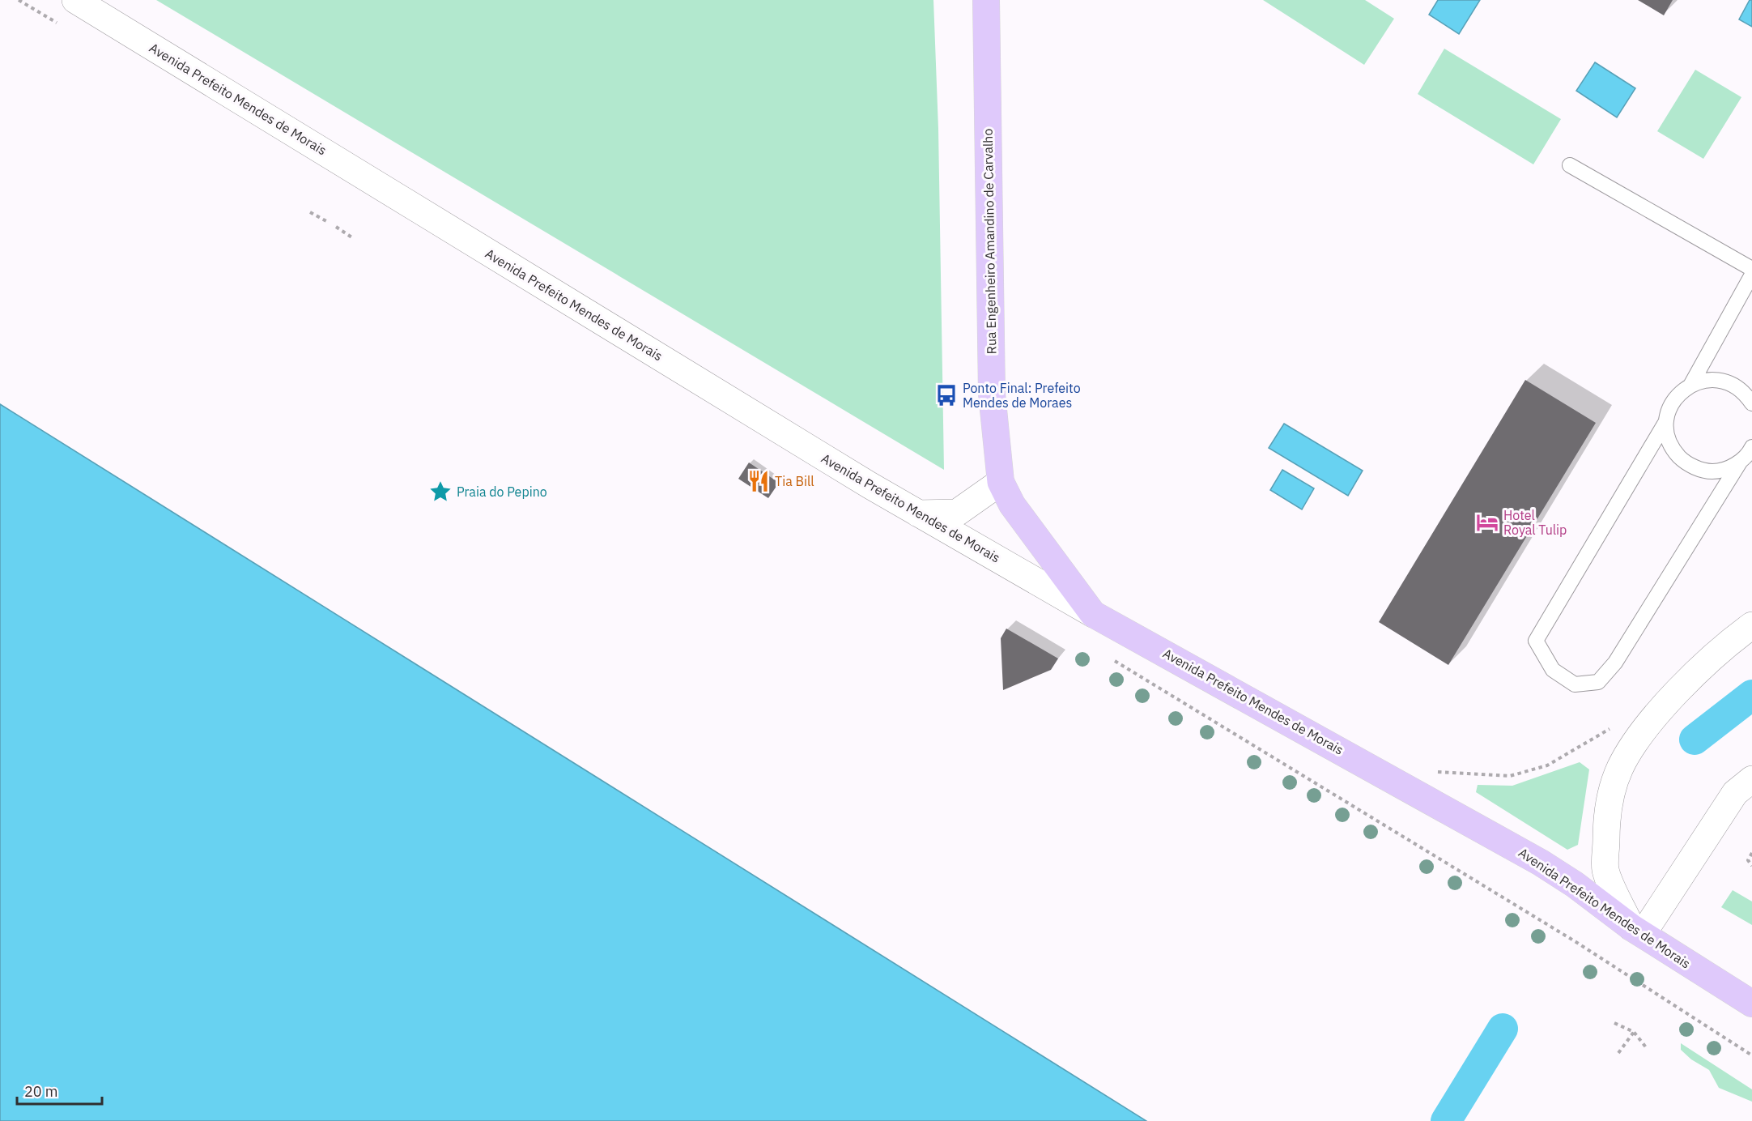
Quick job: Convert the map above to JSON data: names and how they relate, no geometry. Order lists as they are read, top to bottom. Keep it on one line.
{"streets":{"main road":["Avenida Prefeito Mendes de Morais","Rua Engenheiro Amandino de Carvalho"]},"crossings":[["Avenida Prefeito Mendes de Morais","Rua Engenheiro Amandino de Carvalho"]],"places":{"bus stop":["Ponto Final: Prefeito Mendes de Moraes"],"restaurant":["Tia Bill"],"place":["Praia do Pepino"],"hotel":["Hotel Royal Tulip"]},"scale_bar":"20 m"}
